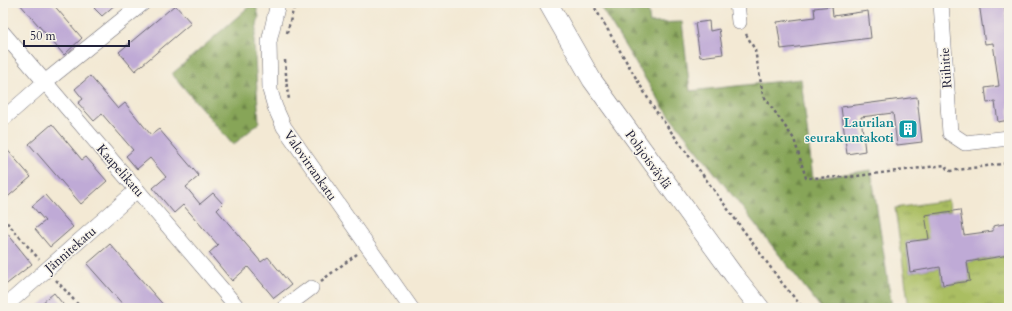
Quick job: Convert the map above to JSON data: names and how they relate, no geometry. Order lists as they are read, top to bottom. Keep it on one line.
{"streets":{"main road":["Pohjoisväylä"],"street":["Riihitie","Valovirrankatu","Kaapelikatu","Jännitekatu"]},"crossings":[["Kaapelikatu","Jännitekatu"]],"places":{"building":["Laurilan seurakuntakoti"]},"scale_bar":"50 m"}
